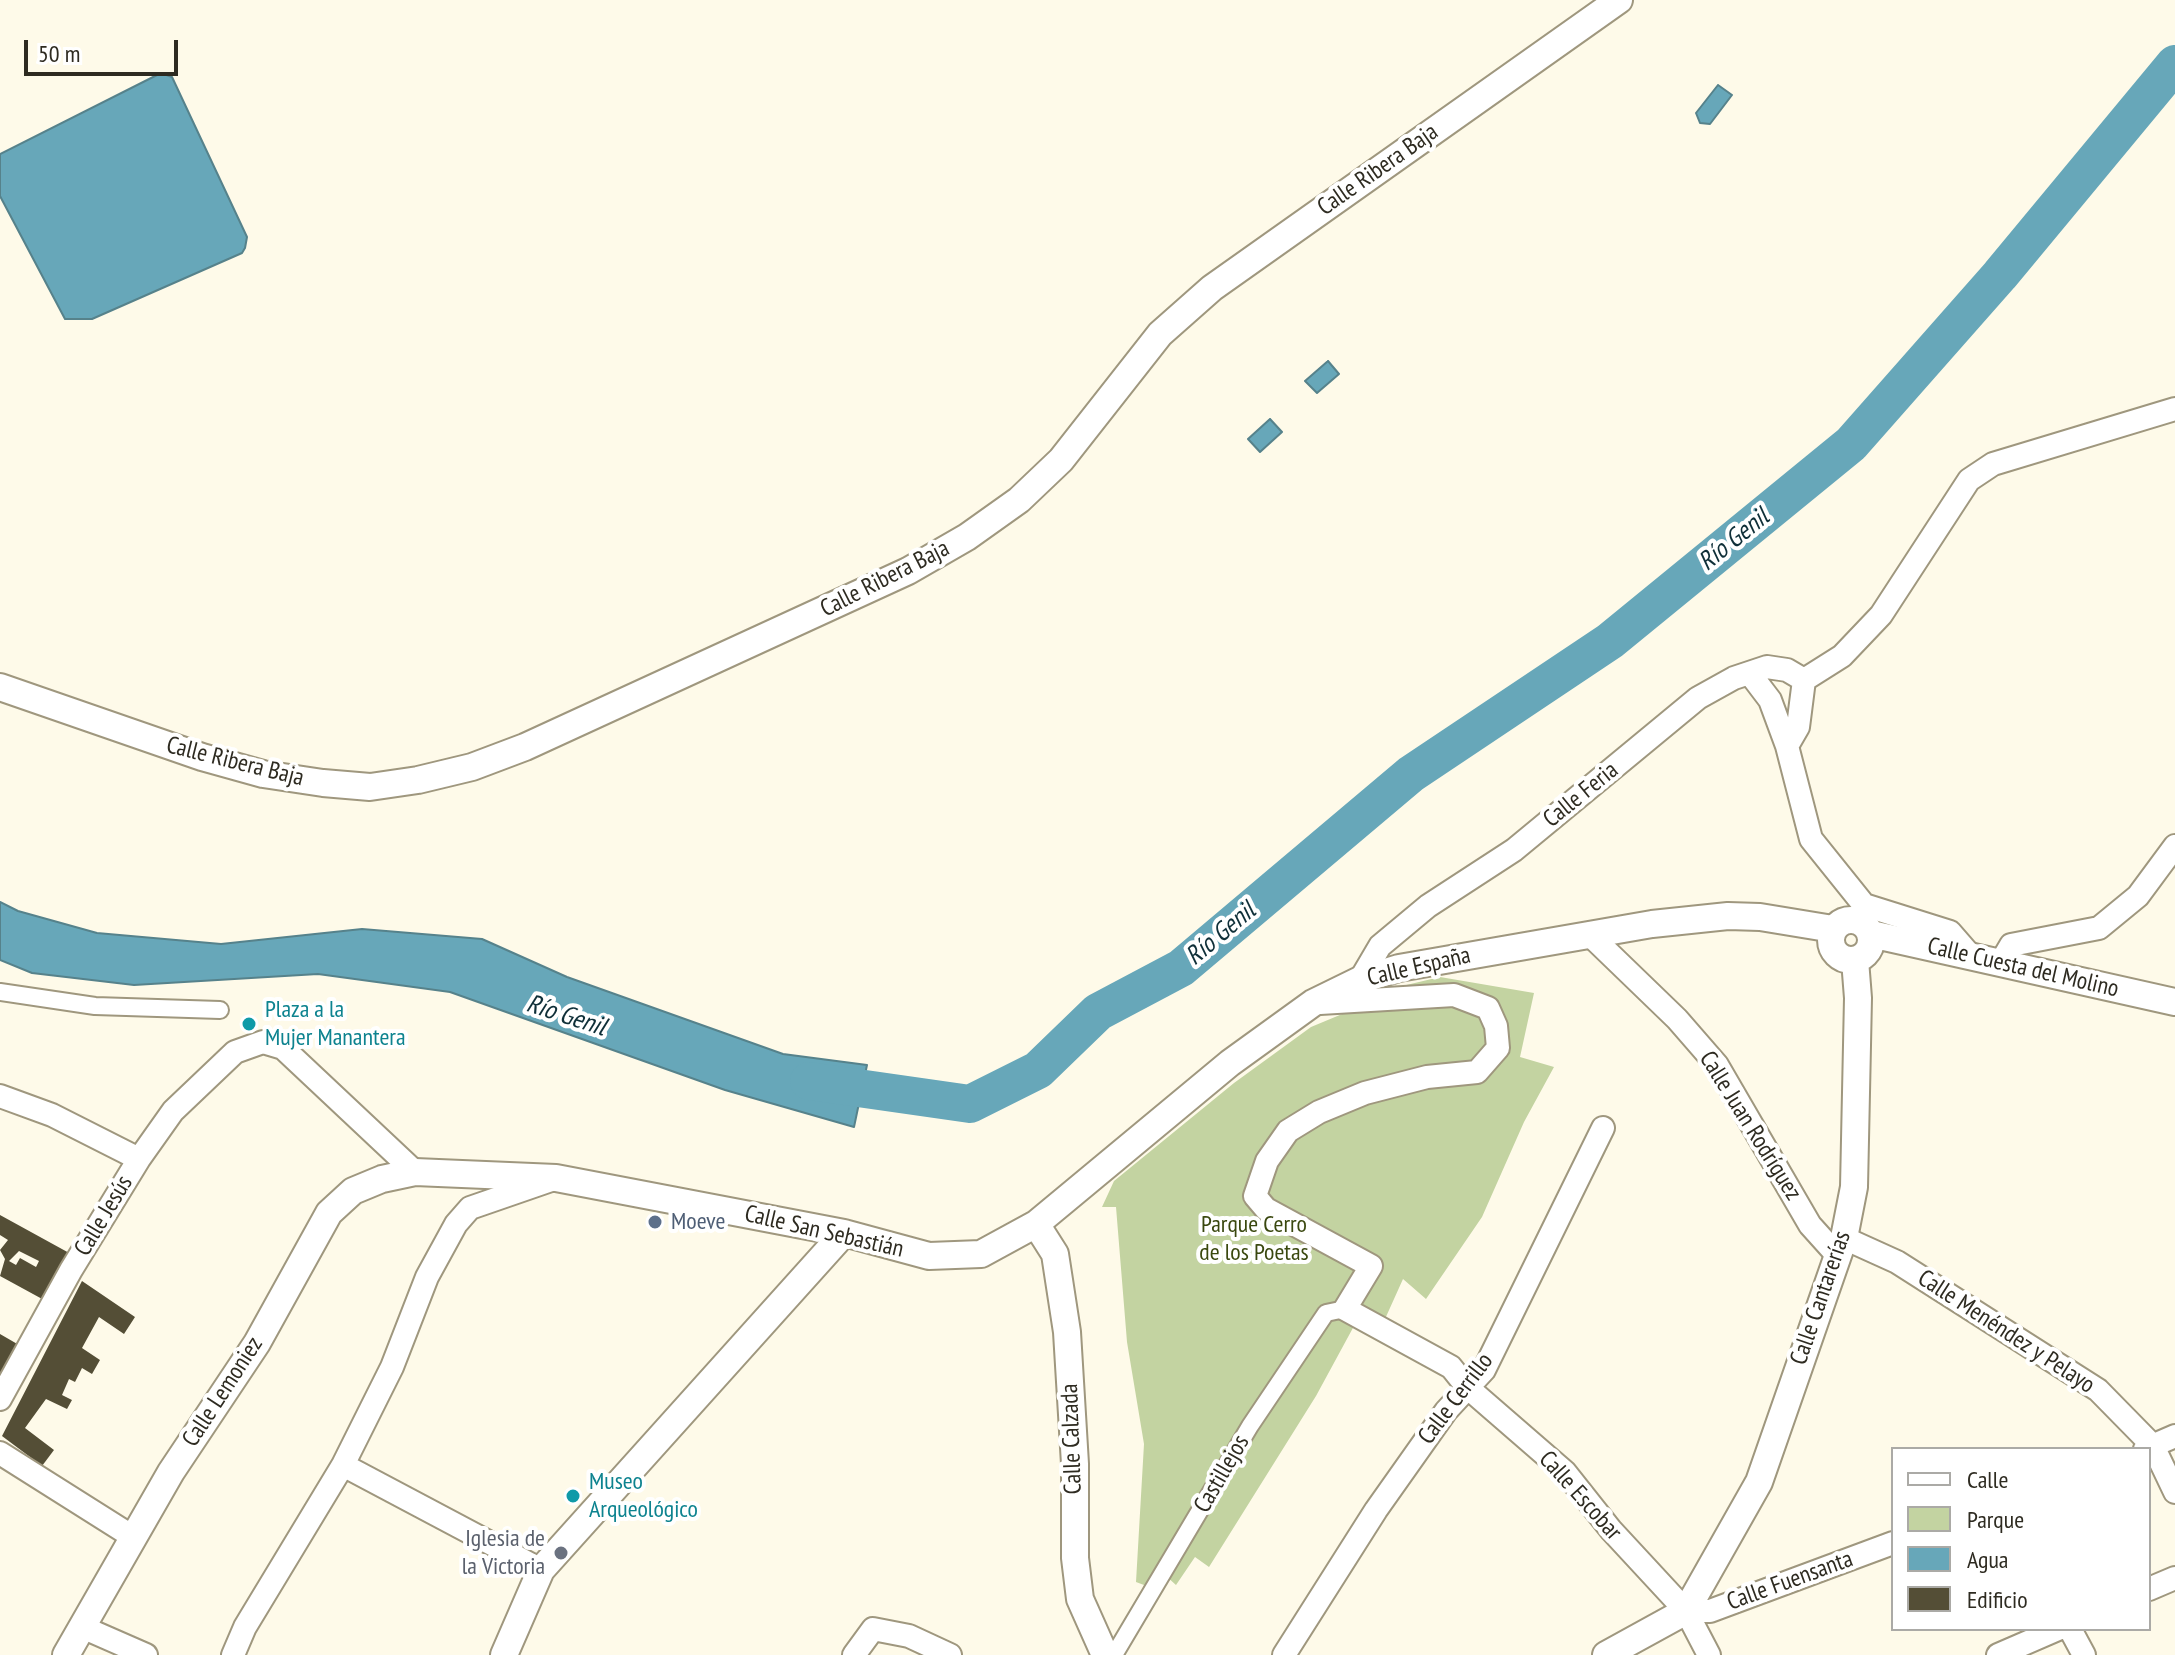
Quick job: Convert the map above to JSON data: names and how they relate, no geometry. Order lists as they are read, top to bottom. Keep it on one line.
{"streets":{"street":["Calle Ribera Baja","Calle Feria","Calle España","Calle Cuesta del Molino","Calle Juan Rodríguez","Calle Jesús","Calle San Sebastián","Calle Cantarerías","Calle Menéndez y Pelayo","Calle Lemoniez","Calle Cerrillo","Calle Calzada","Castillejos","Calle Escobar","Calle Fuensanta"]},"crossings":[["Calle Feria","Calle España"],["Calle España","Calle Cuesta del Molino"],["Calle España","Calle Juan Rodríguez"],["Calle España","Calle San Sebastián"],["Calle España","Calle Cantarerías"],["Calle España","Calle Calzada"],["Calle Cuesta del Molino","Calle Cantarerías"],["Calle Juan Rodríguez","Calle Cantarerías"],["Calle Juan Rodríguez","Calle Menéndez y Pelayo"],["Calle Jesús","Calle San Sebastián"],["Calle Jesús","Calle Lemoniez"],["Calle San Sebastián","Calle Lemoniez"],["Calle San Sebastián","Calle Calzada"],["Calle Cantarerías","Calle Menéndez y Pelayo"],["Calle Cantarerías","Calle Escobar"],["Calle Cantarerías","Calle Fuensanta"],["Calle Cerrillo","Calle Escobar"],["Castillejos","Calle Escobar"],["Calle Escobar","Calle Fuensanta"]],"water":["Río Genil"],"parks":["Parque Cerro de los Poetas"],"places":["Plaza a la Mujer Manantera","Moeve","Museo Arqueológico","Iglesia de la Victoria"],"legend":["Calle","Parque","Agua","Edificio"],"scale_bar":"50 m"}
